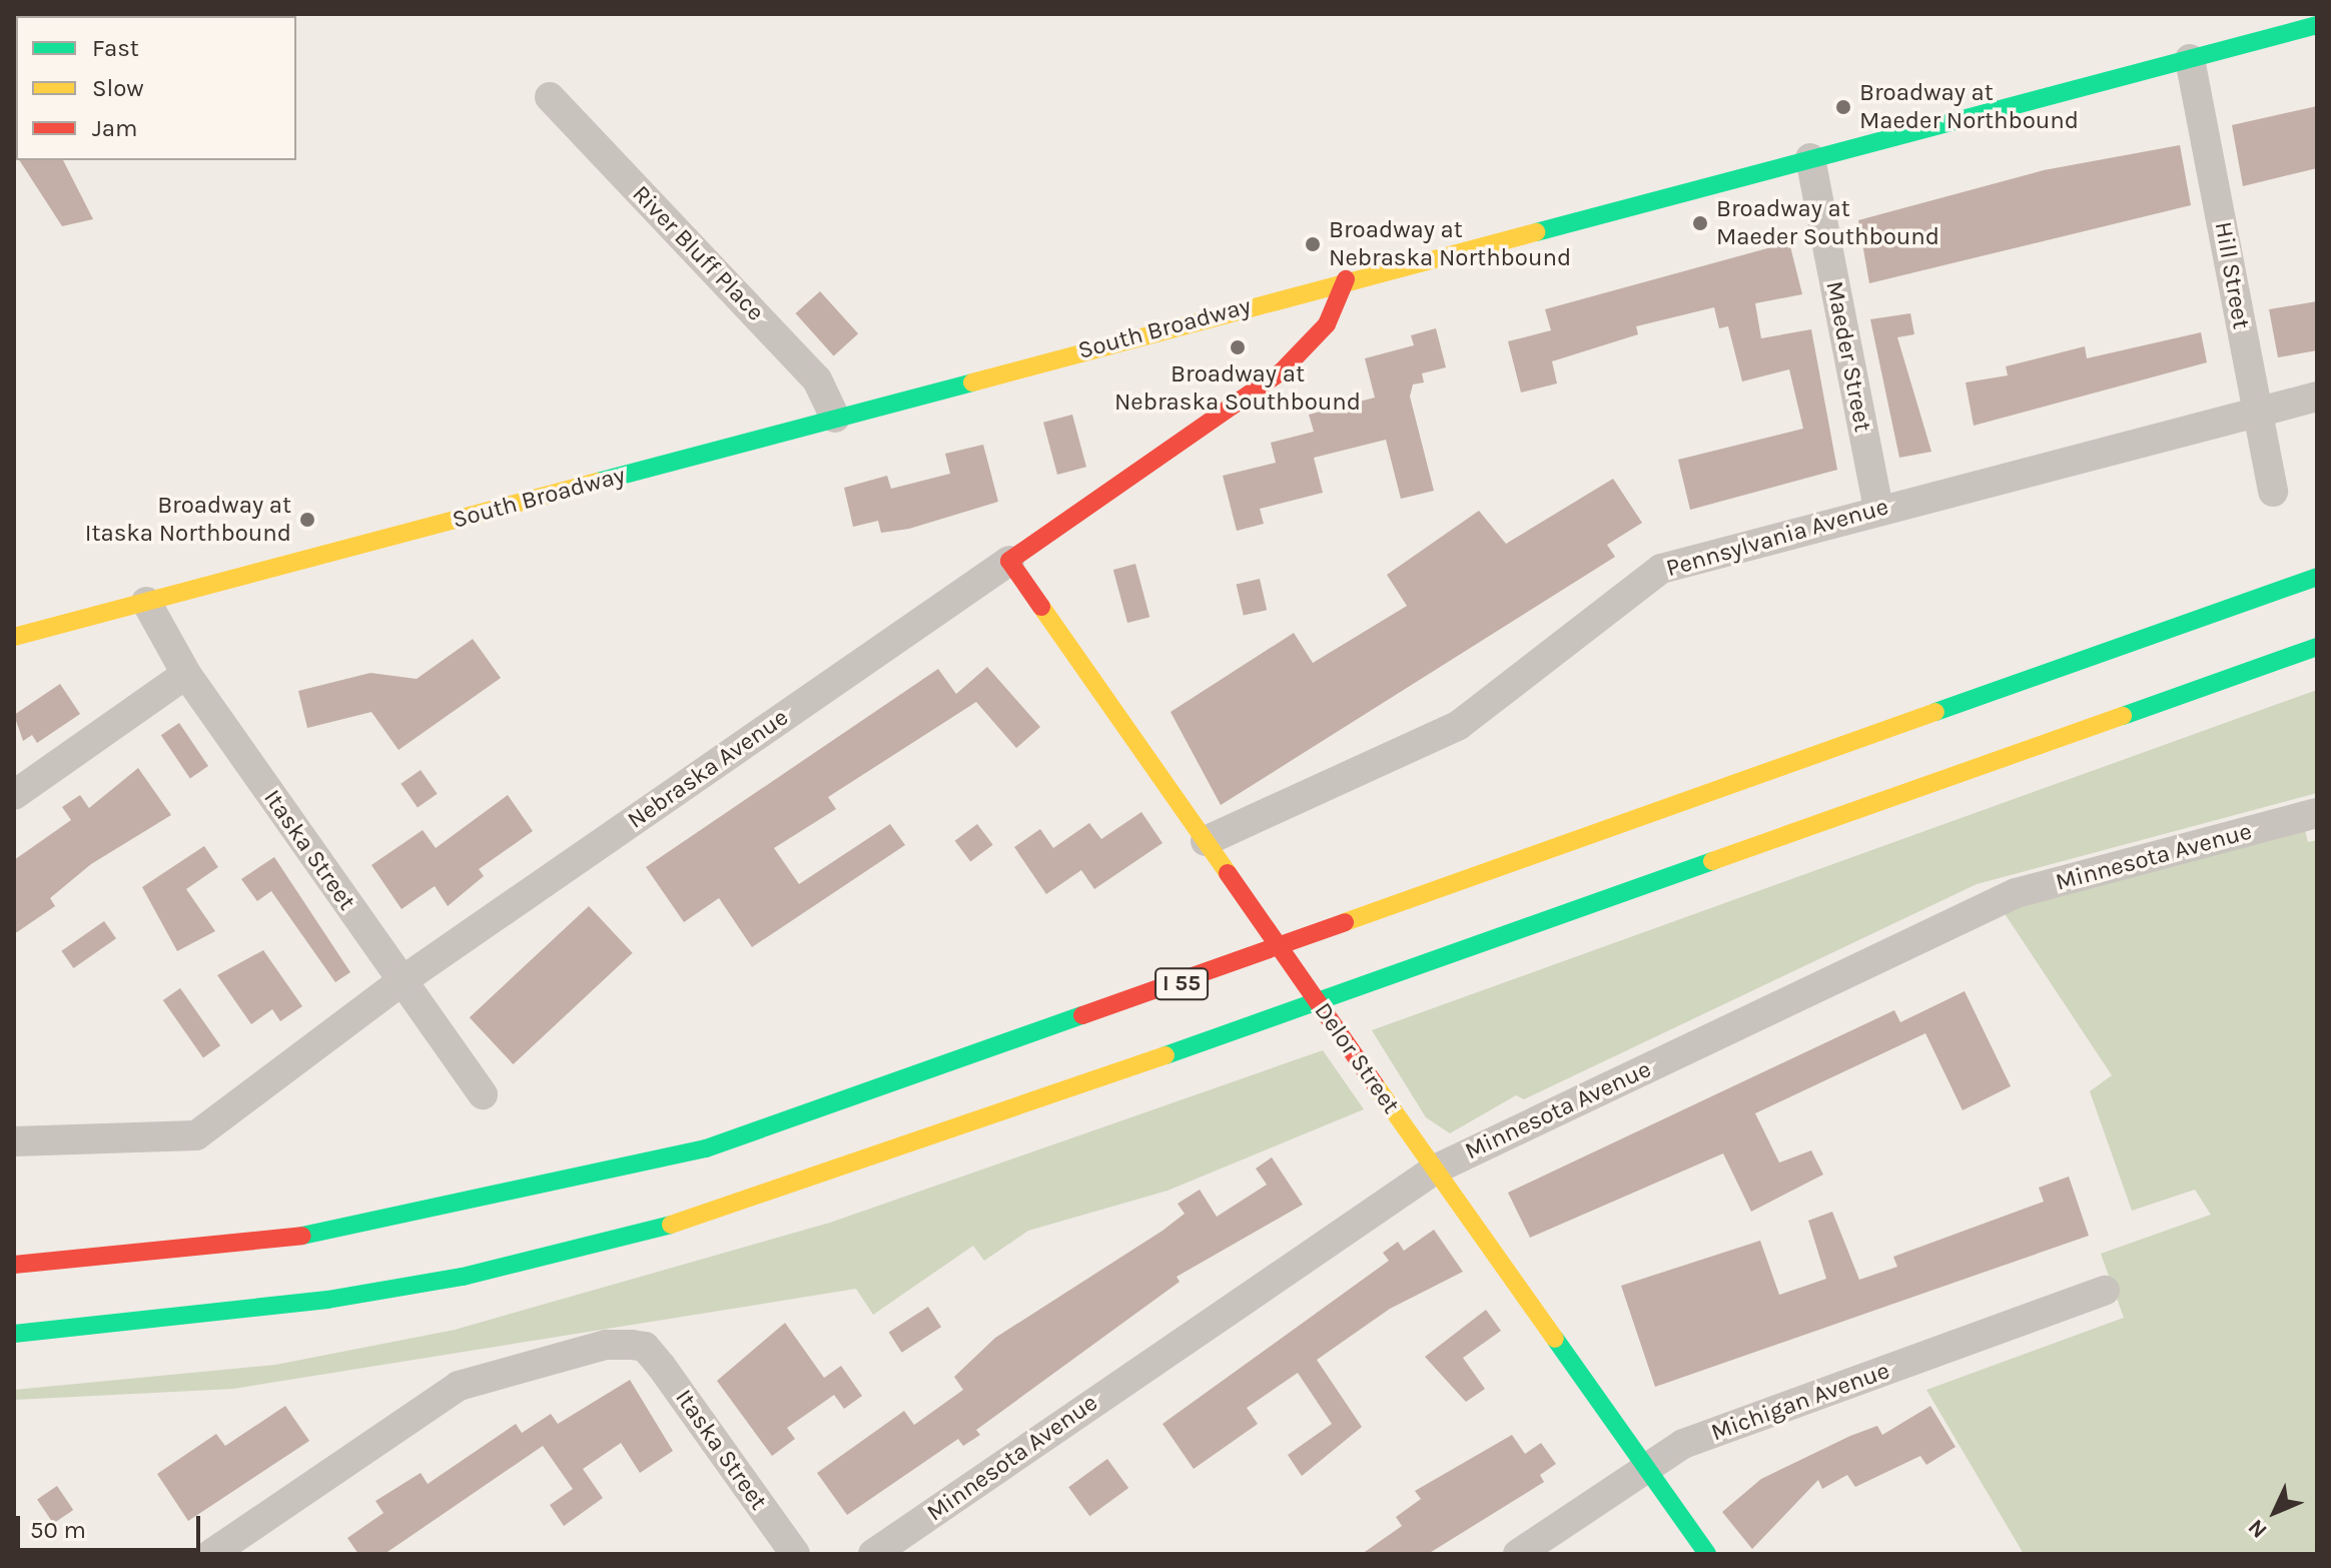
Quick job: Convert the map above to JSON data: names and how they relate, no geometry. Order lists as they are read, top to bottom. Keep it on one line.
{"streets":{"main road":["South Broadway","Nebraska Avenue","I 55","Delor Street"],"street":["River Bluff Place","Hill Street","Maeder Street","Pennsylvania Avenue","Itaska Street","Minnesota Avenue","Michigan Avenue"]},"crossings":[["River Bluff Place","South Broadway"],["Hill Street","South Broadway"],["Hill Street","Pennsylvania Avenue"],["South Broadway","Maeder Street"],["South Broadway","Nebraska Avenue"],["South Broadway","Itaska Street"],["Maeder Street","Pennsylvania Avenue"],["Pennsylvania Avenue","Delor Street"],["Nebraska Avenue","Itaska Street"],["Nebraska Avenue","Delor Street"],["Minnesota Avenue","Delor Street"],["Delor Street","Michigan Avenue"]],"places":["Broadway at Maeder Northbound","Broadway at Maeder Southbound","Broadway at Nebraska Northbound","Broadway at Nebraska Southbound","Broadway at Itaska Northbound"],"legend":["Fast","Slow","Jam"],"scale_bar":"50 m","north":"bottom left"}
